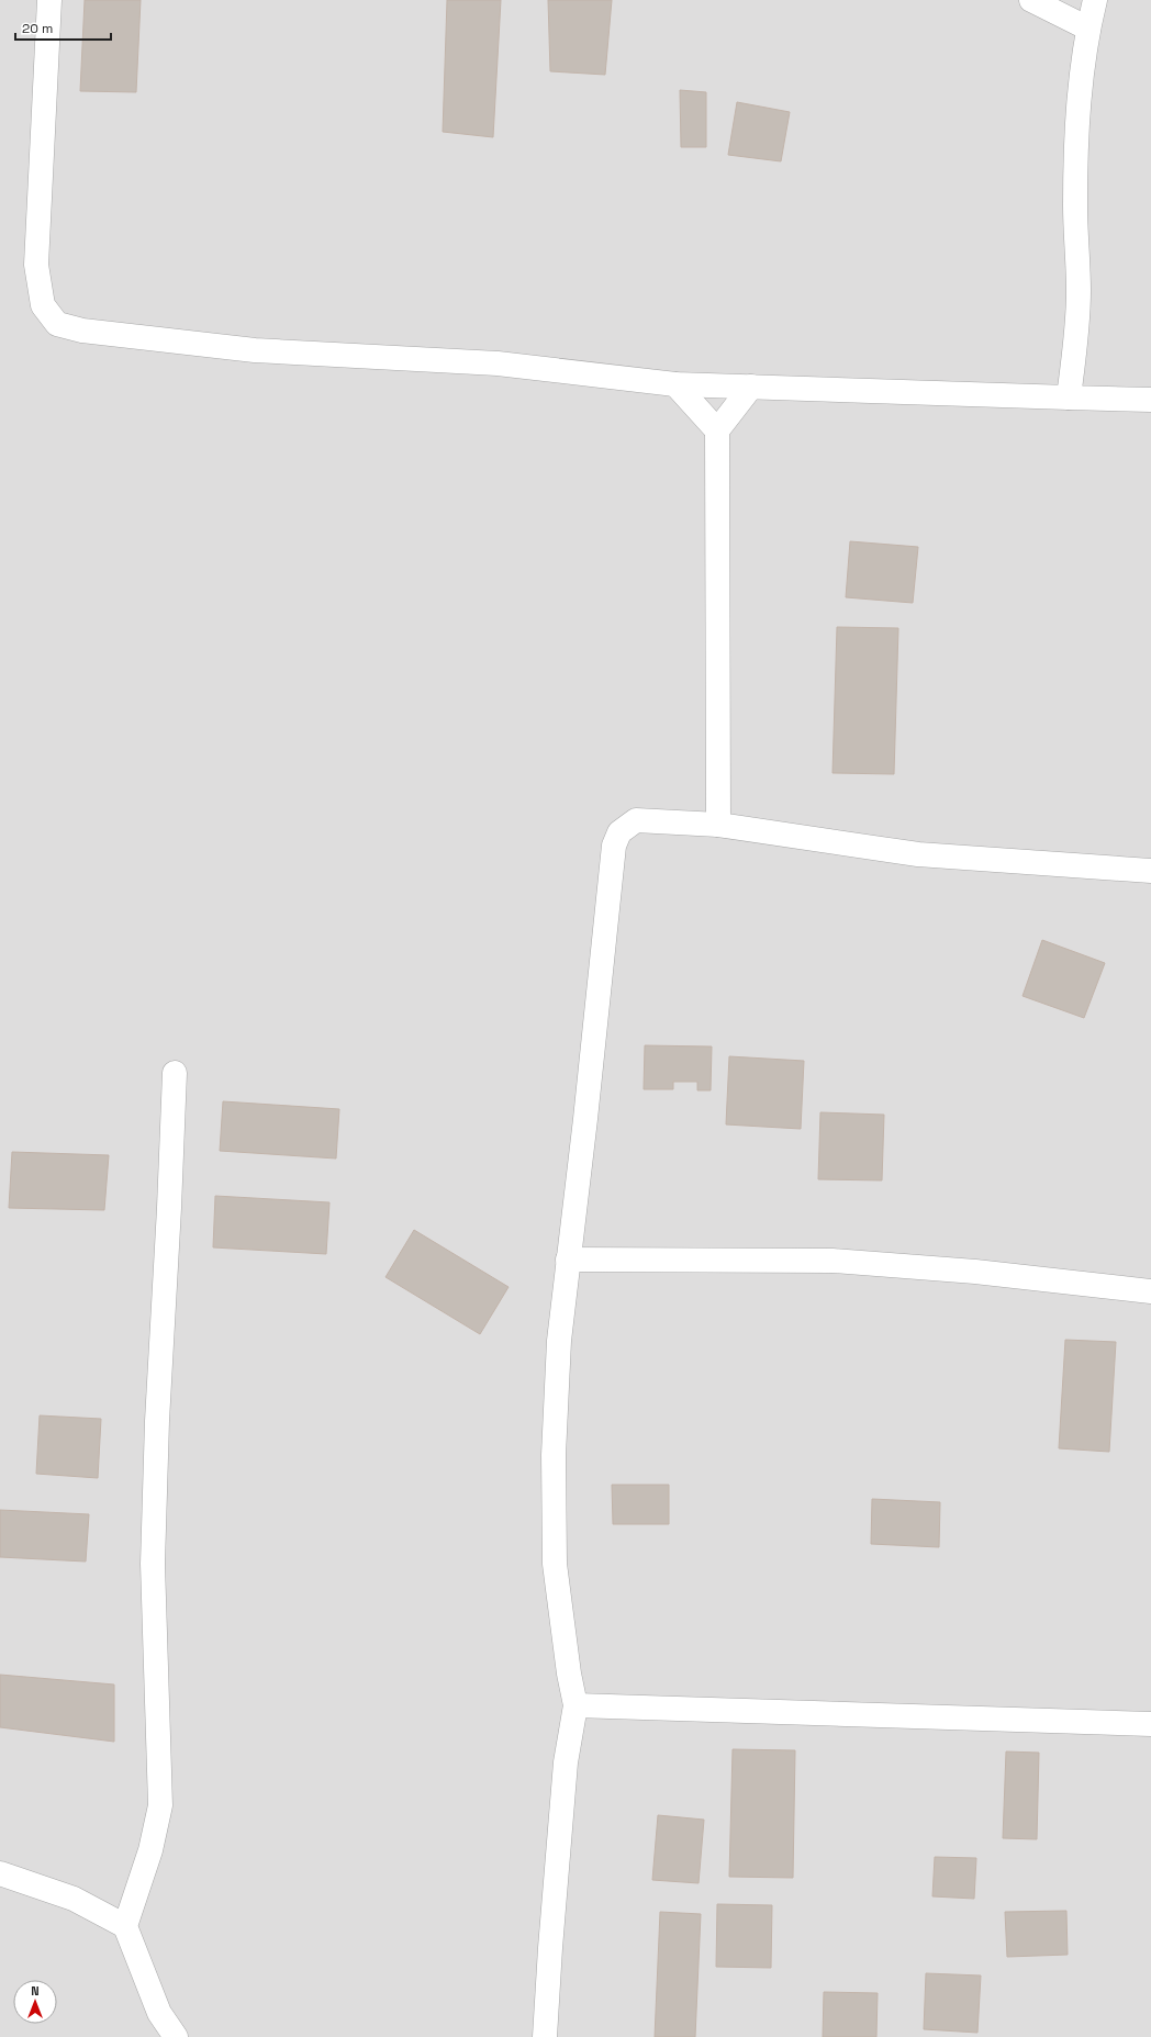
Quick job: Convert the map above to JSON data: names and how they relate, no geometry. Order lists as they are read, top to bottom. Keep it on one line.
{"scale_bar":"20 m","north":"top"}
